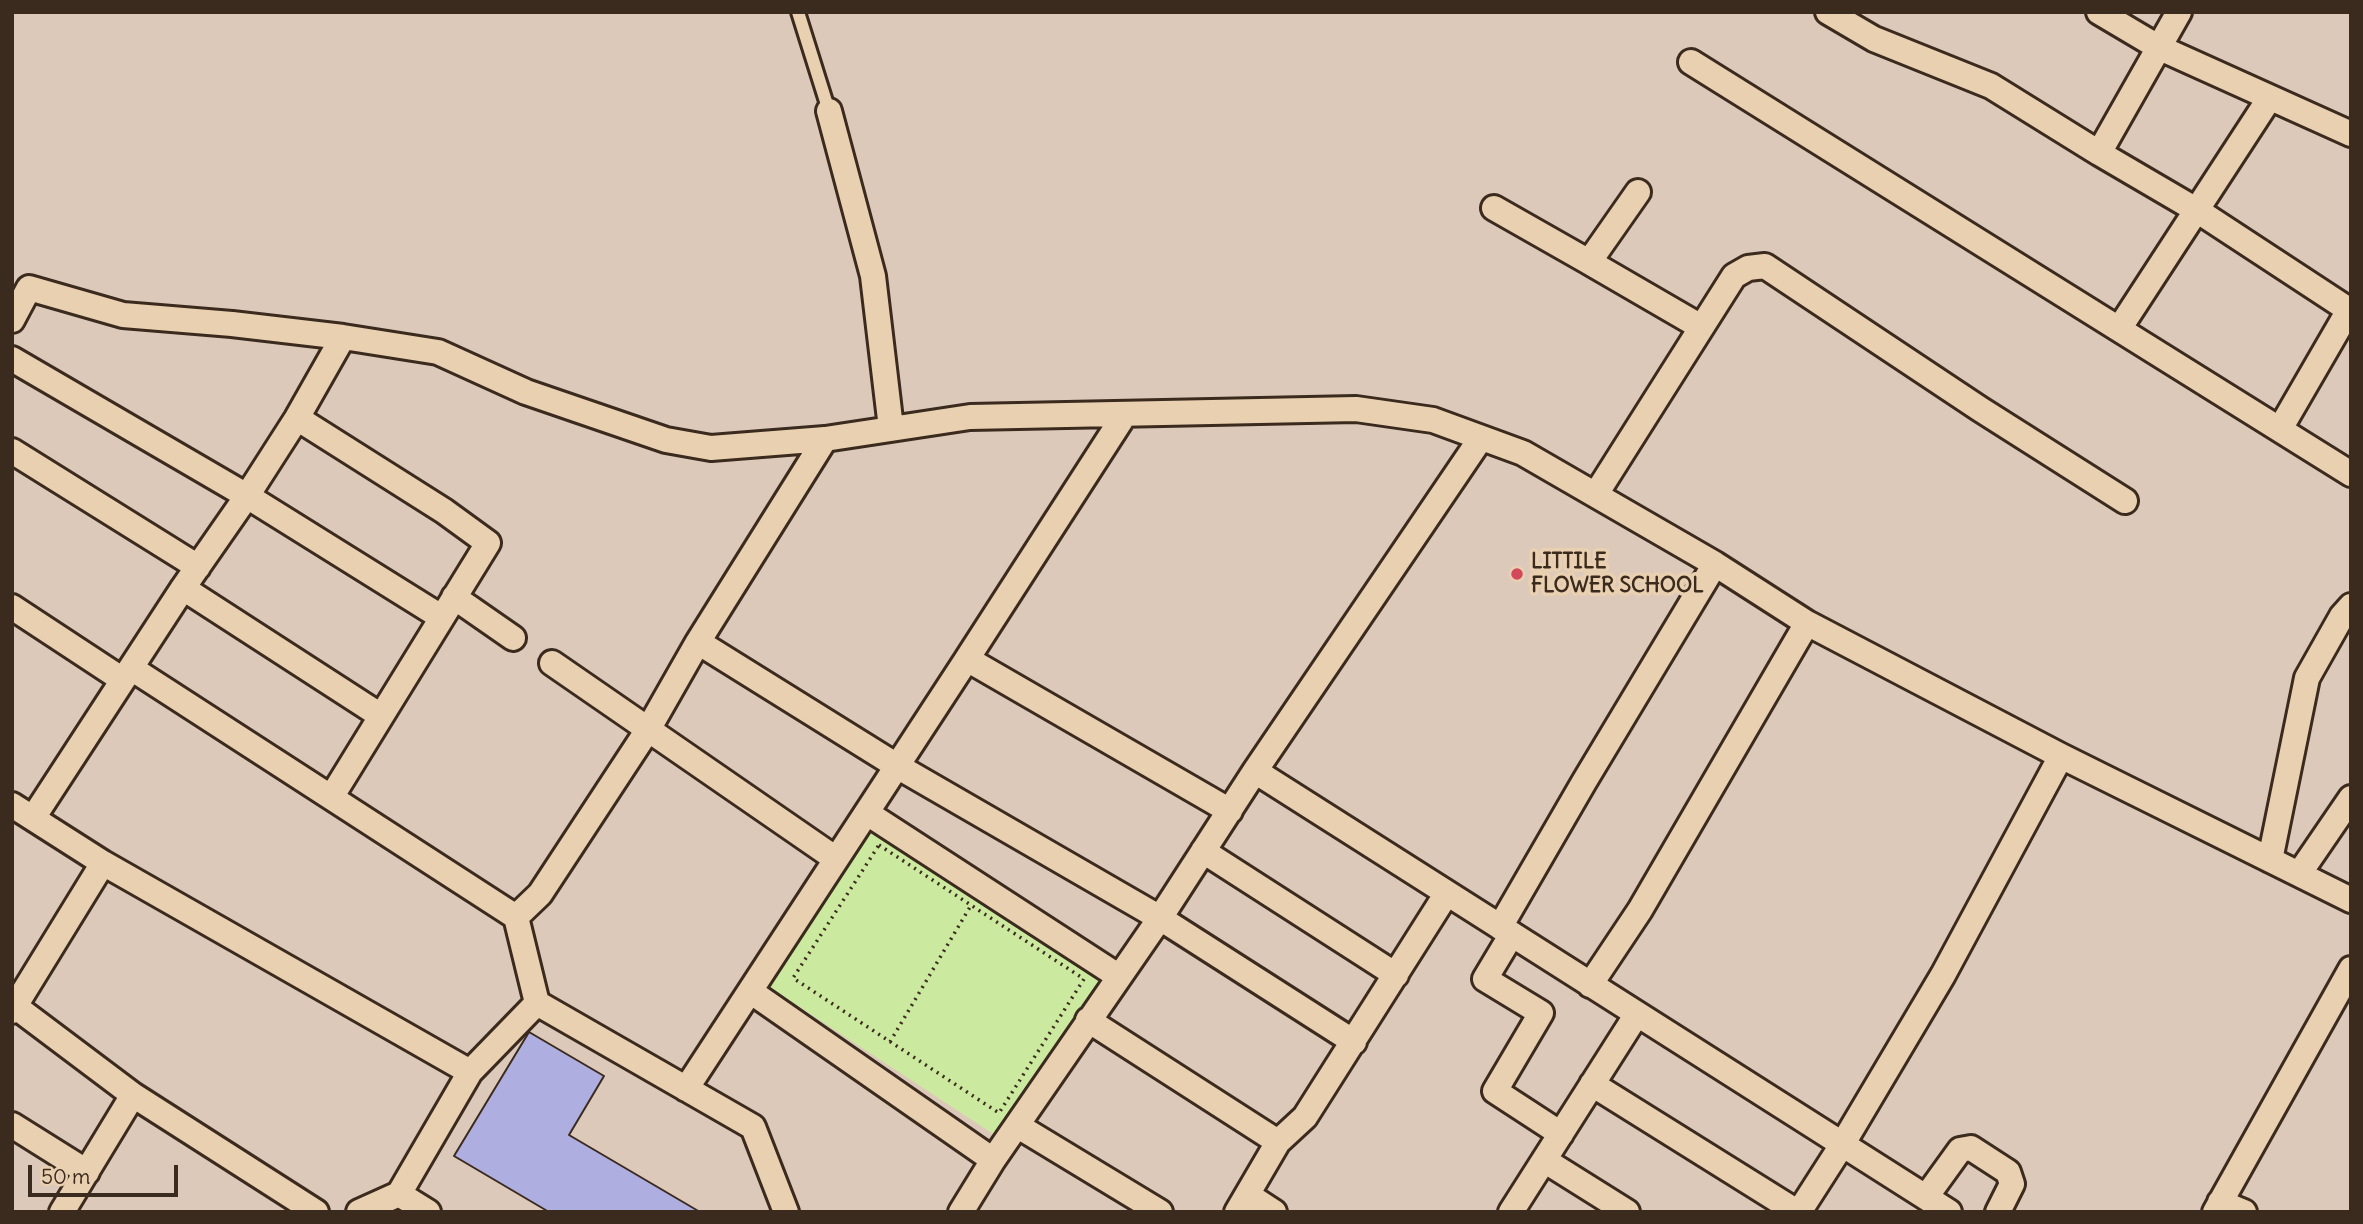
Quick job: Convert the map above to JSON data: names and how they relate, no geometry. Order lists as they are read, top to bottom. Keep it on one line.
{"places":["LITTILE FLOWER SCHOOL"],"scale_bar":"50 m"}
